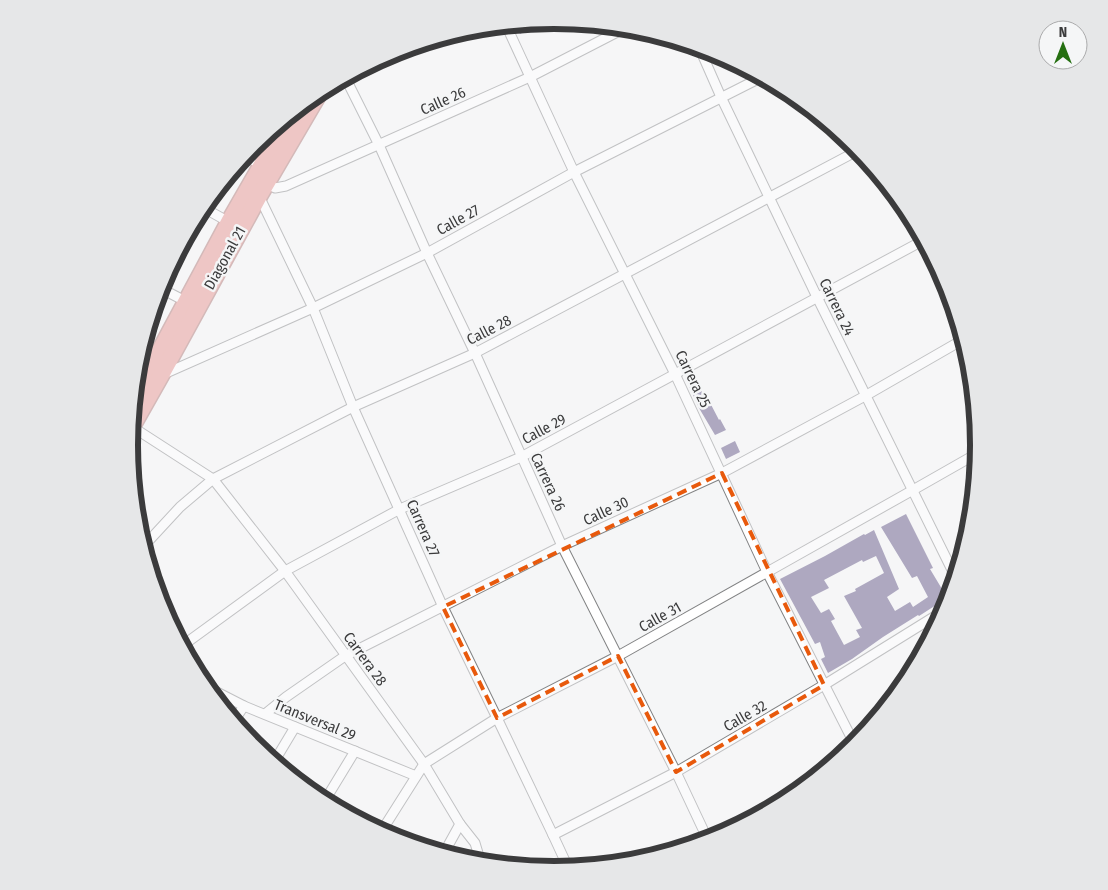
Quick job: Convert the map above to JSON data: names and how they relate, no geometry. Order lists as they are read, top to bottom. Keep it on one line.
{"streets":{"highway":["Diagonal 21"],"street":["Calle 26","Calle 27","Carrera 24","Calle 28","Carrera 25","Calle 29","Carrera 26","Calle 30","Carrera 27","Calle 31","Carrera 28","Calle 32","Transversal 29"]},"crossings":[["Calle 26","Diagonal 21"],["Calle 26","Carrera 25"],["Calle 26","Carrera 26"],["Calle 26","Carrera 27"],["Calle 27","Diagonal 21"],["Calle 27","Carrera 24"],["Calle 27","Carrera 25"],["Calle 27","Carrera 26"],["Calle 27","Carrera 27"],["Diagonal 21","Carrera 27"],["Carrera 24","Calle 28"],["Carrera 24","Calle 29"],["Carrera 24","Calle 30"],["Carrera 24","Calle 31"],["Calle 28","Carrera 25"],["Calle 28","Carrera 26"],["Calle 28","Carrera 27"],["Calle 28","Carrera 28"],["Carrera 25","Calle 29"],["Carrera 25","Calle 30"],["Carrera 25","Calle 31"],["Carrera 25","Calle 32"],["Calle 29","Carrera 26"],["Calle 29","Carrera 27"],["Calle 29","Carrera 28"],["Carrera 26","Calle 30"],["Carrera 26","Calle 31"],["Carrera 26","Calle 32"],["Calle 30","Carrera 27"],["Calle 30","Carrera 28"],["Calle 30","Transversal 29"],["Carrera 27","Calle 31"],["Carrera 27","Calle 32"],["Calle 31","Carrera 28"],["Calle 31","Transversal 29"]],"north":"top"}
